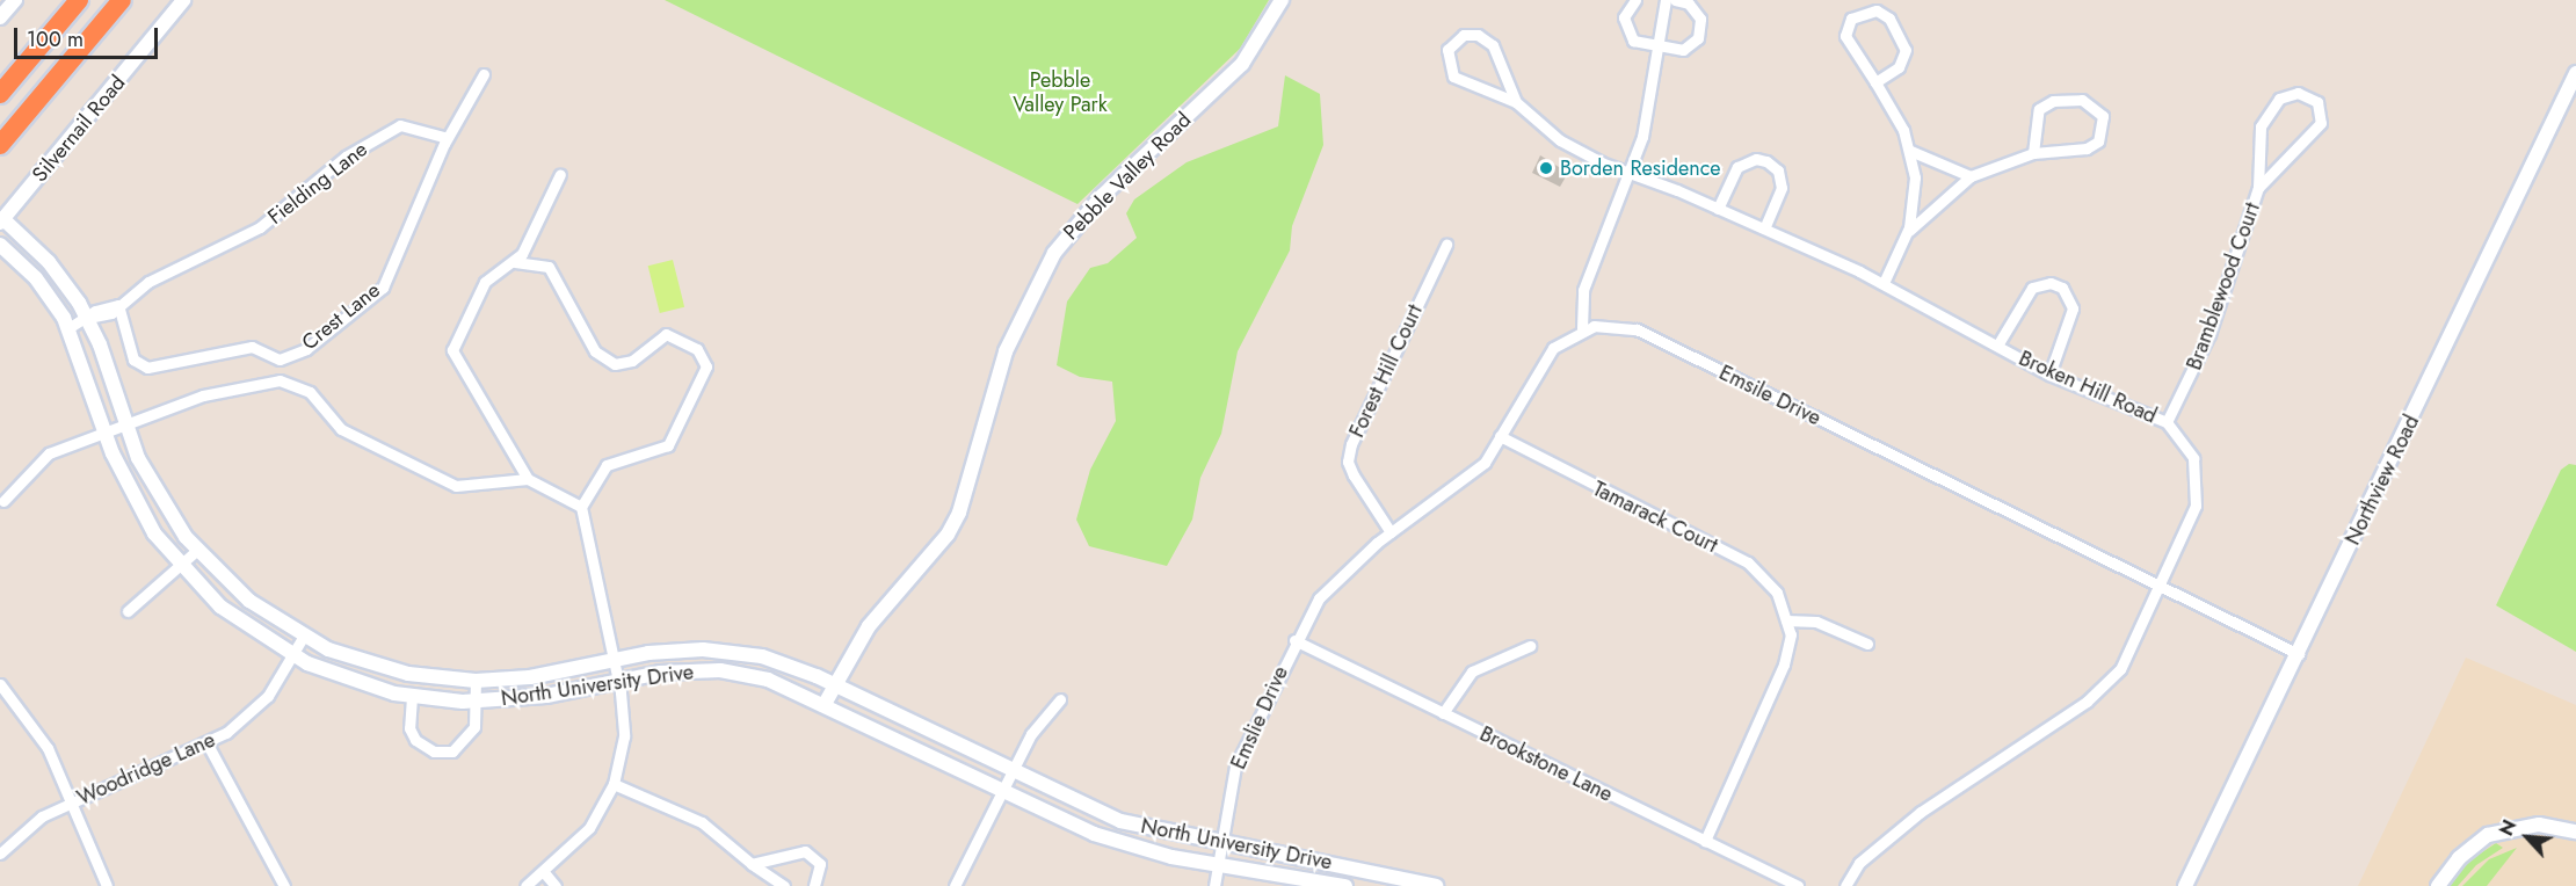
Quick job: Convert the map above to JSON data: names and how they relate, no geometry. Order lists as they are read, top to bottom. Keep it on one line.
{"streets":{"street":["Silvernail Road","Pebble Valley Road","Fielding Lane","Bramblewood Court","Crest Lane","Forest Hill Court","Broken Hill Road","Emsile Drive","Northview Road","Tamarack Court","North University Drive","Emslie Drive","Brookstone Lane","Woodridge Lane"]},"crossings":[["Silvernail Road","North University Drive"],["Pebble Valley Road","North University Drive"],["Fielding Lane","Crest Lane"],["Fielding Lane","North University Drive"],["Bramblewood Court","Broken Hill Road"],["Forest Hill Court","Emslie Drive"],["Broken Hill Road","Emsile Drive"],["Emsile Drive","Northview Road"],["Tamarack Court","Brookstone Lane"],["North University Drive","Emslie Drive"],["North University Drive","Woodridge Lane"],["Emslie Drive","Brookstone Lane"]],"parks":["Pebble Valley Park"],"places":["Borden Residence"],"scale_bar":"100 m","north":"top left"}
